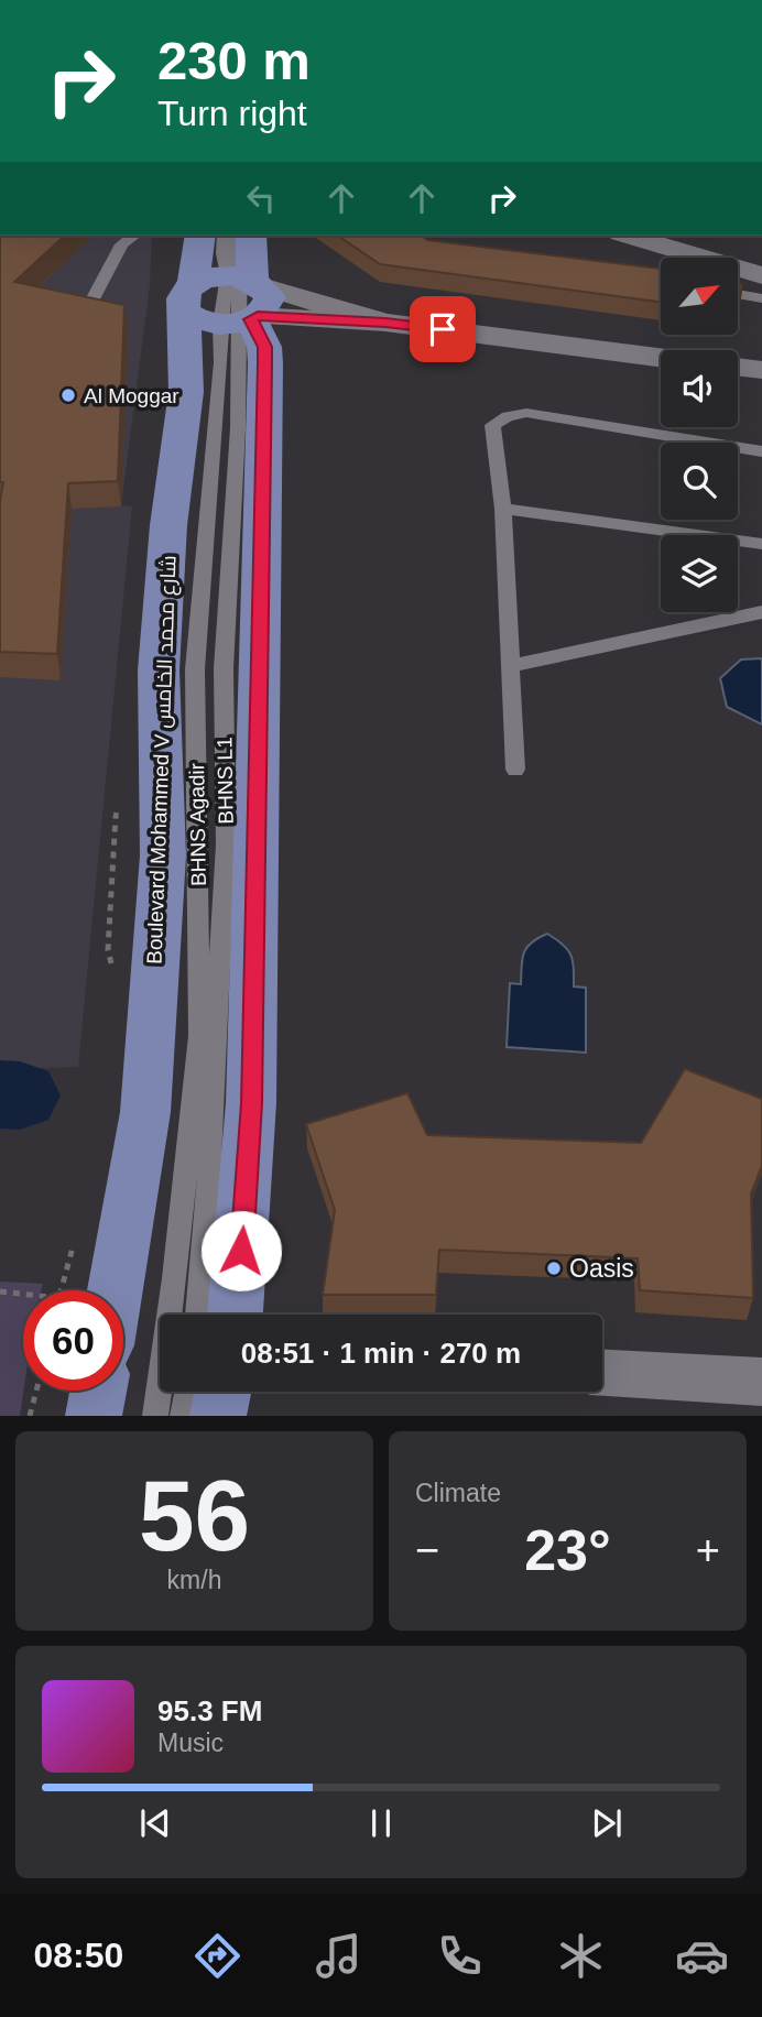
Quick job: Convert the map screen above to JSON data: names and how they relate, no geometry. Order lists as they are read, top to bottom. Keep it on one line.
{"streets":{"main road":["Boulevard Mohammed V شارع محمد الخامس"],"lane":["BHNS L1","BHNS Agadir"]},"crossings":[["Boulevard Mohammed V شارع محمد الخامس","BHNS L1"],["Boulevard Mohammed V شارع محمد الخامس","BHNS Agadir"],["BHNS L1","BHNS Agadir"]],"places":["Al Moggar","Oasis"],"north":"top right","page":{"turn":["230 m","Turn right"],"limit":"60","trip":"08:51 · 1 min · 270 m","tile":[["56","km/h"],"Climate"],"heat":["−","23°","+"],"song":["95.3 FM","Music"],"tabs":"08:50"}}
